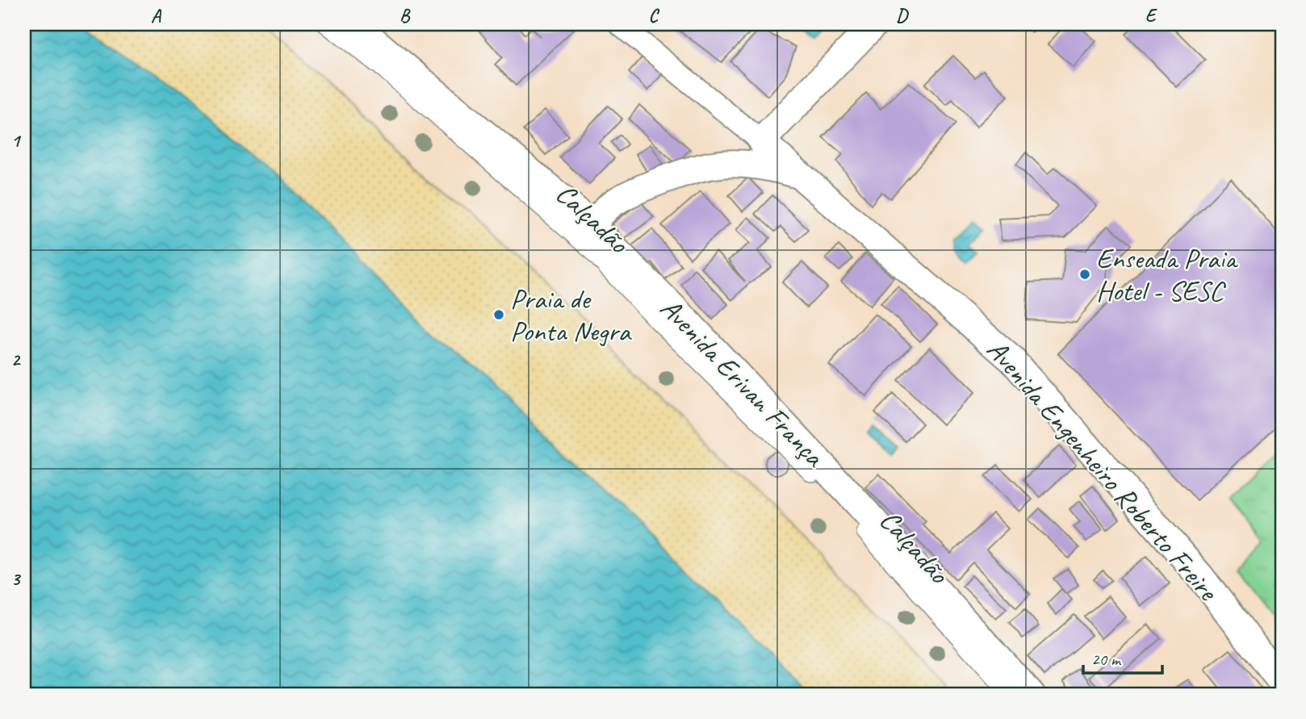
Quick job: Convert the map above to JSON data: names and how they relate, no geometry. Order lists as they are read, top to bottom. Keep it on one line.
{"streets":{"street":["Calçadão","Avenida Erivan França","Avenida Engenheiro Roberto Freire"]},"crossings":[["Avenida Erivan França","Avenida Engenheiro Roberto Freire"]],"places":["Enseada Praia Hotel - SESC","Praia de Ponta Negra"],"scale_bar":"20 m","grid":{"columns":["A","B","C","D","E"],"rows":["1","2","3"]}}
